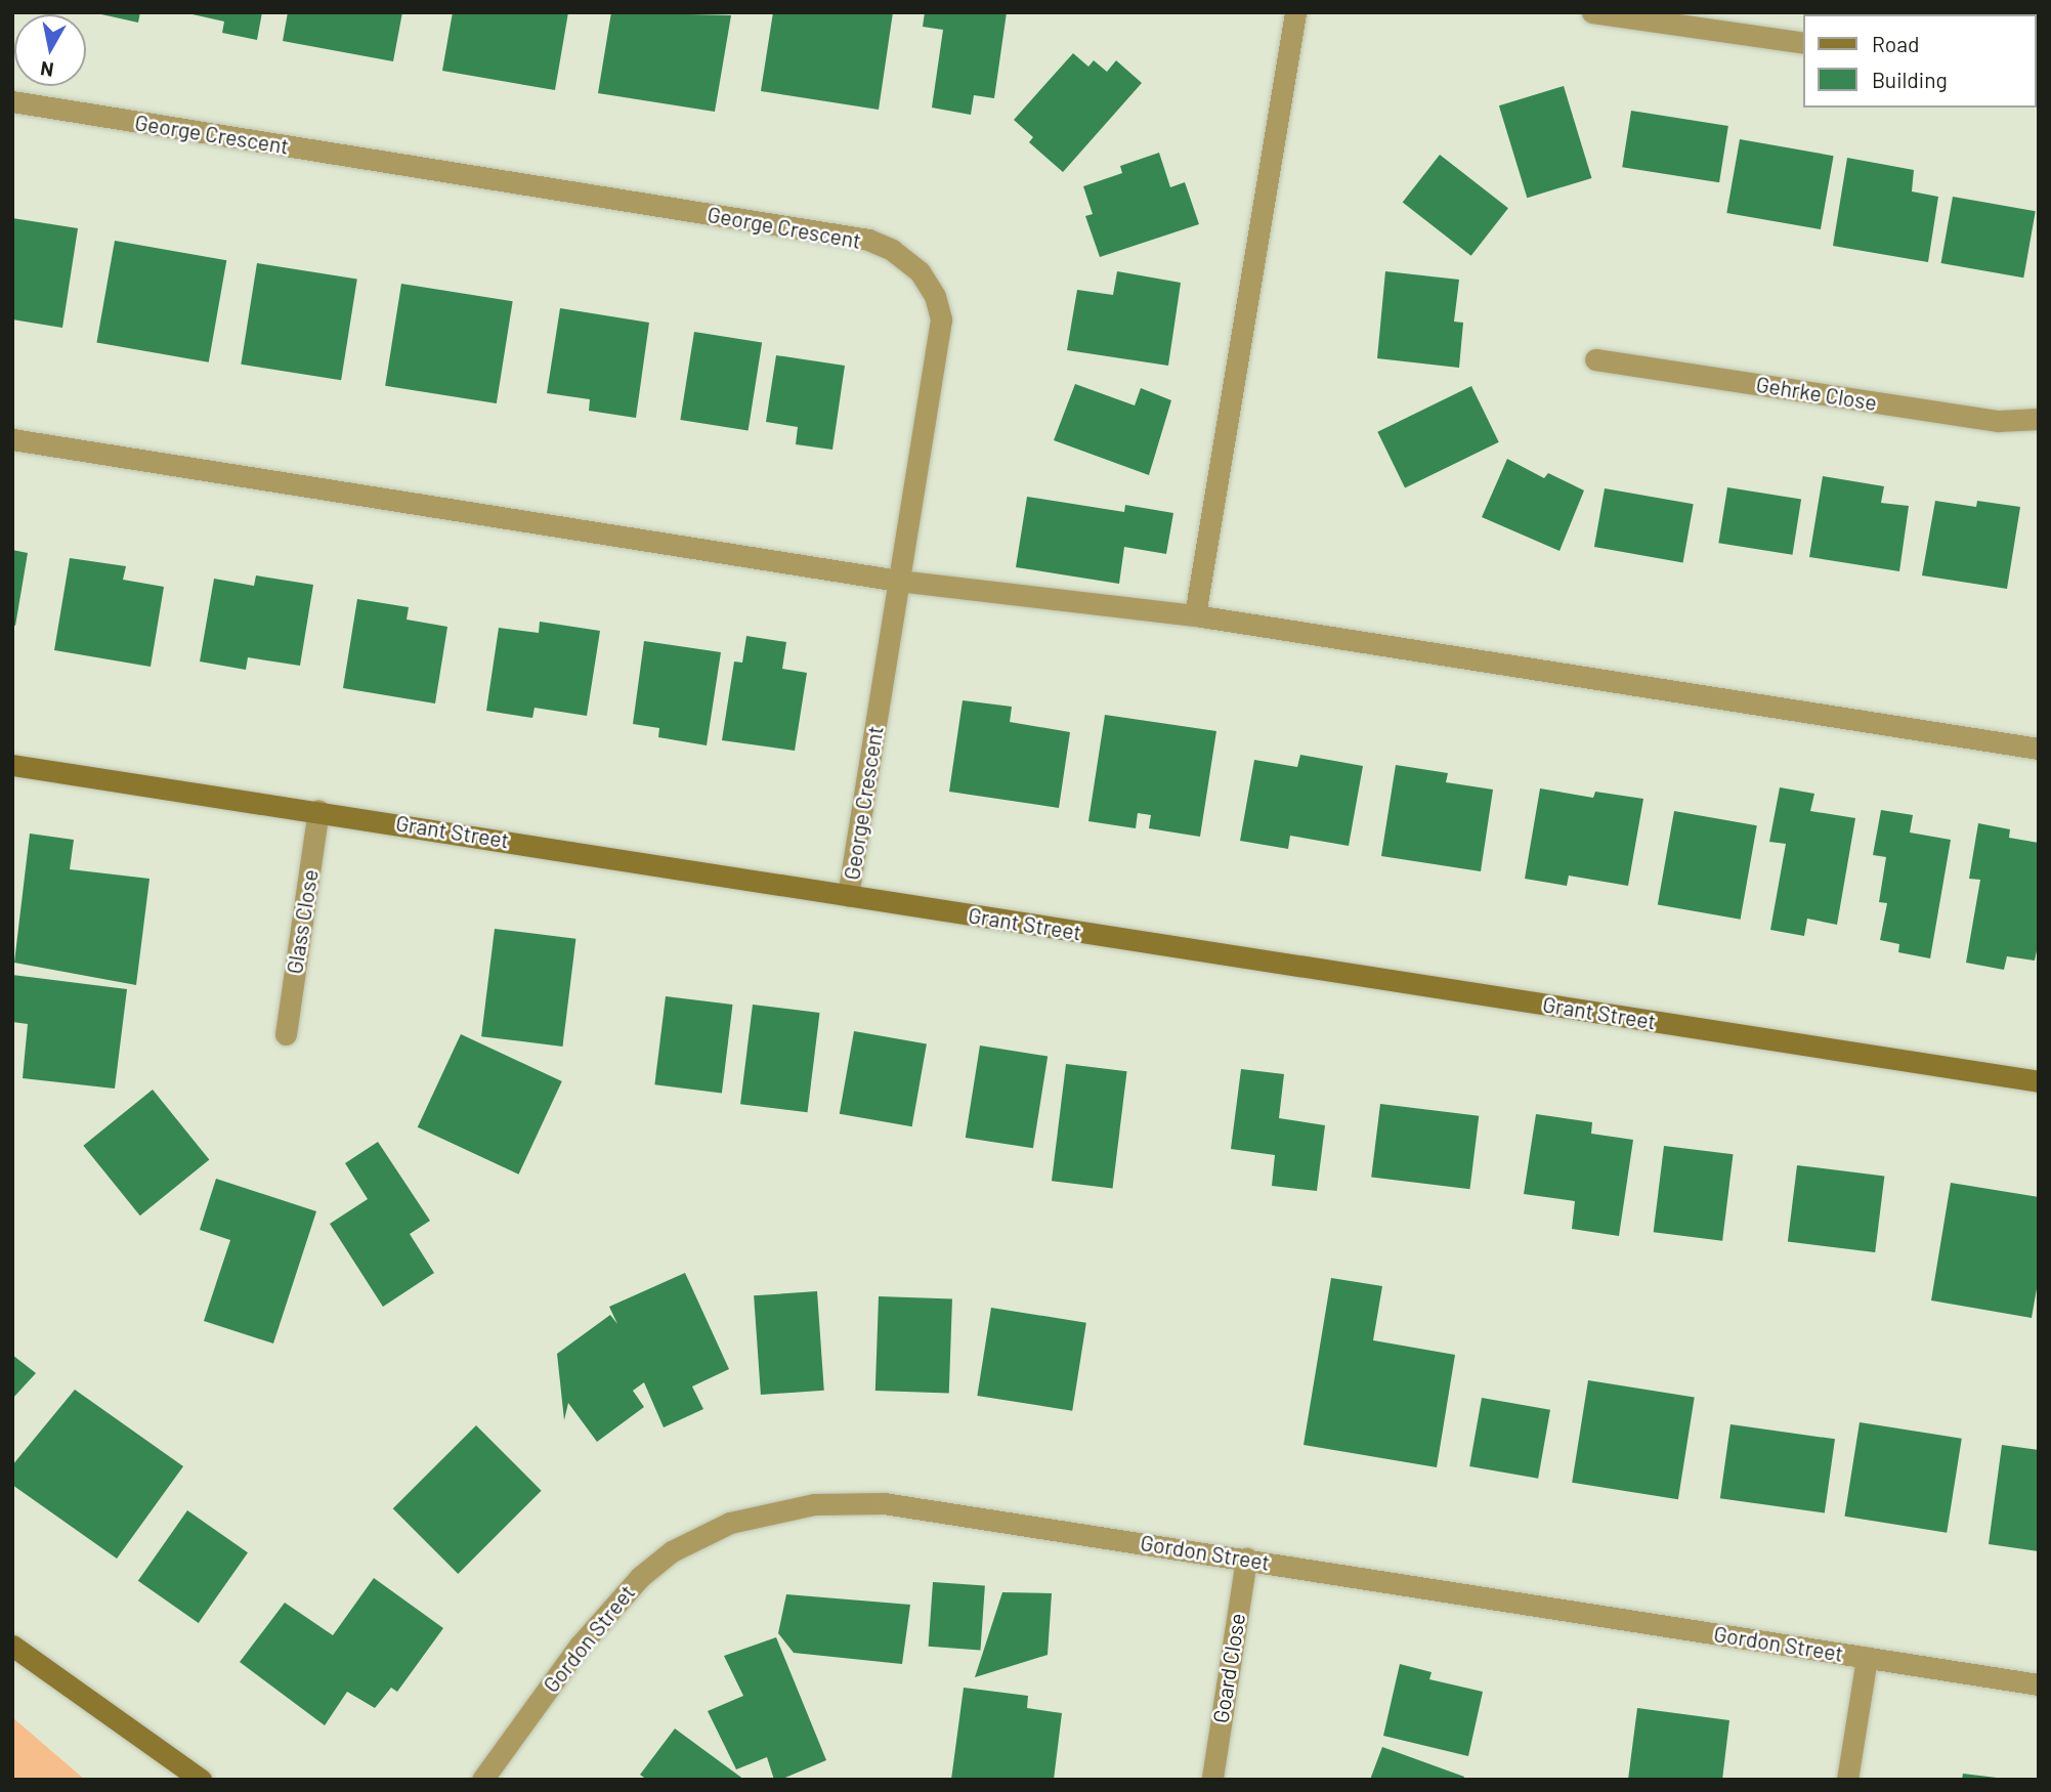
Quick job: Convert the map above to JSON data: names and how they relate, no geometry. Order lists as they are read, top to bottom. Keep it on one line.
{"streets":{"street":["George Crescent","Gehrke Close","Grant Street","Glass Close","Gordon Street","Goard Close"]},"crossings":[["George Crescent","Grant Street"],["Grant Street","Glass Close"],["Gordon Street","Goard Close"]],"legend":["Road","Building"],"north":"bottom"}
